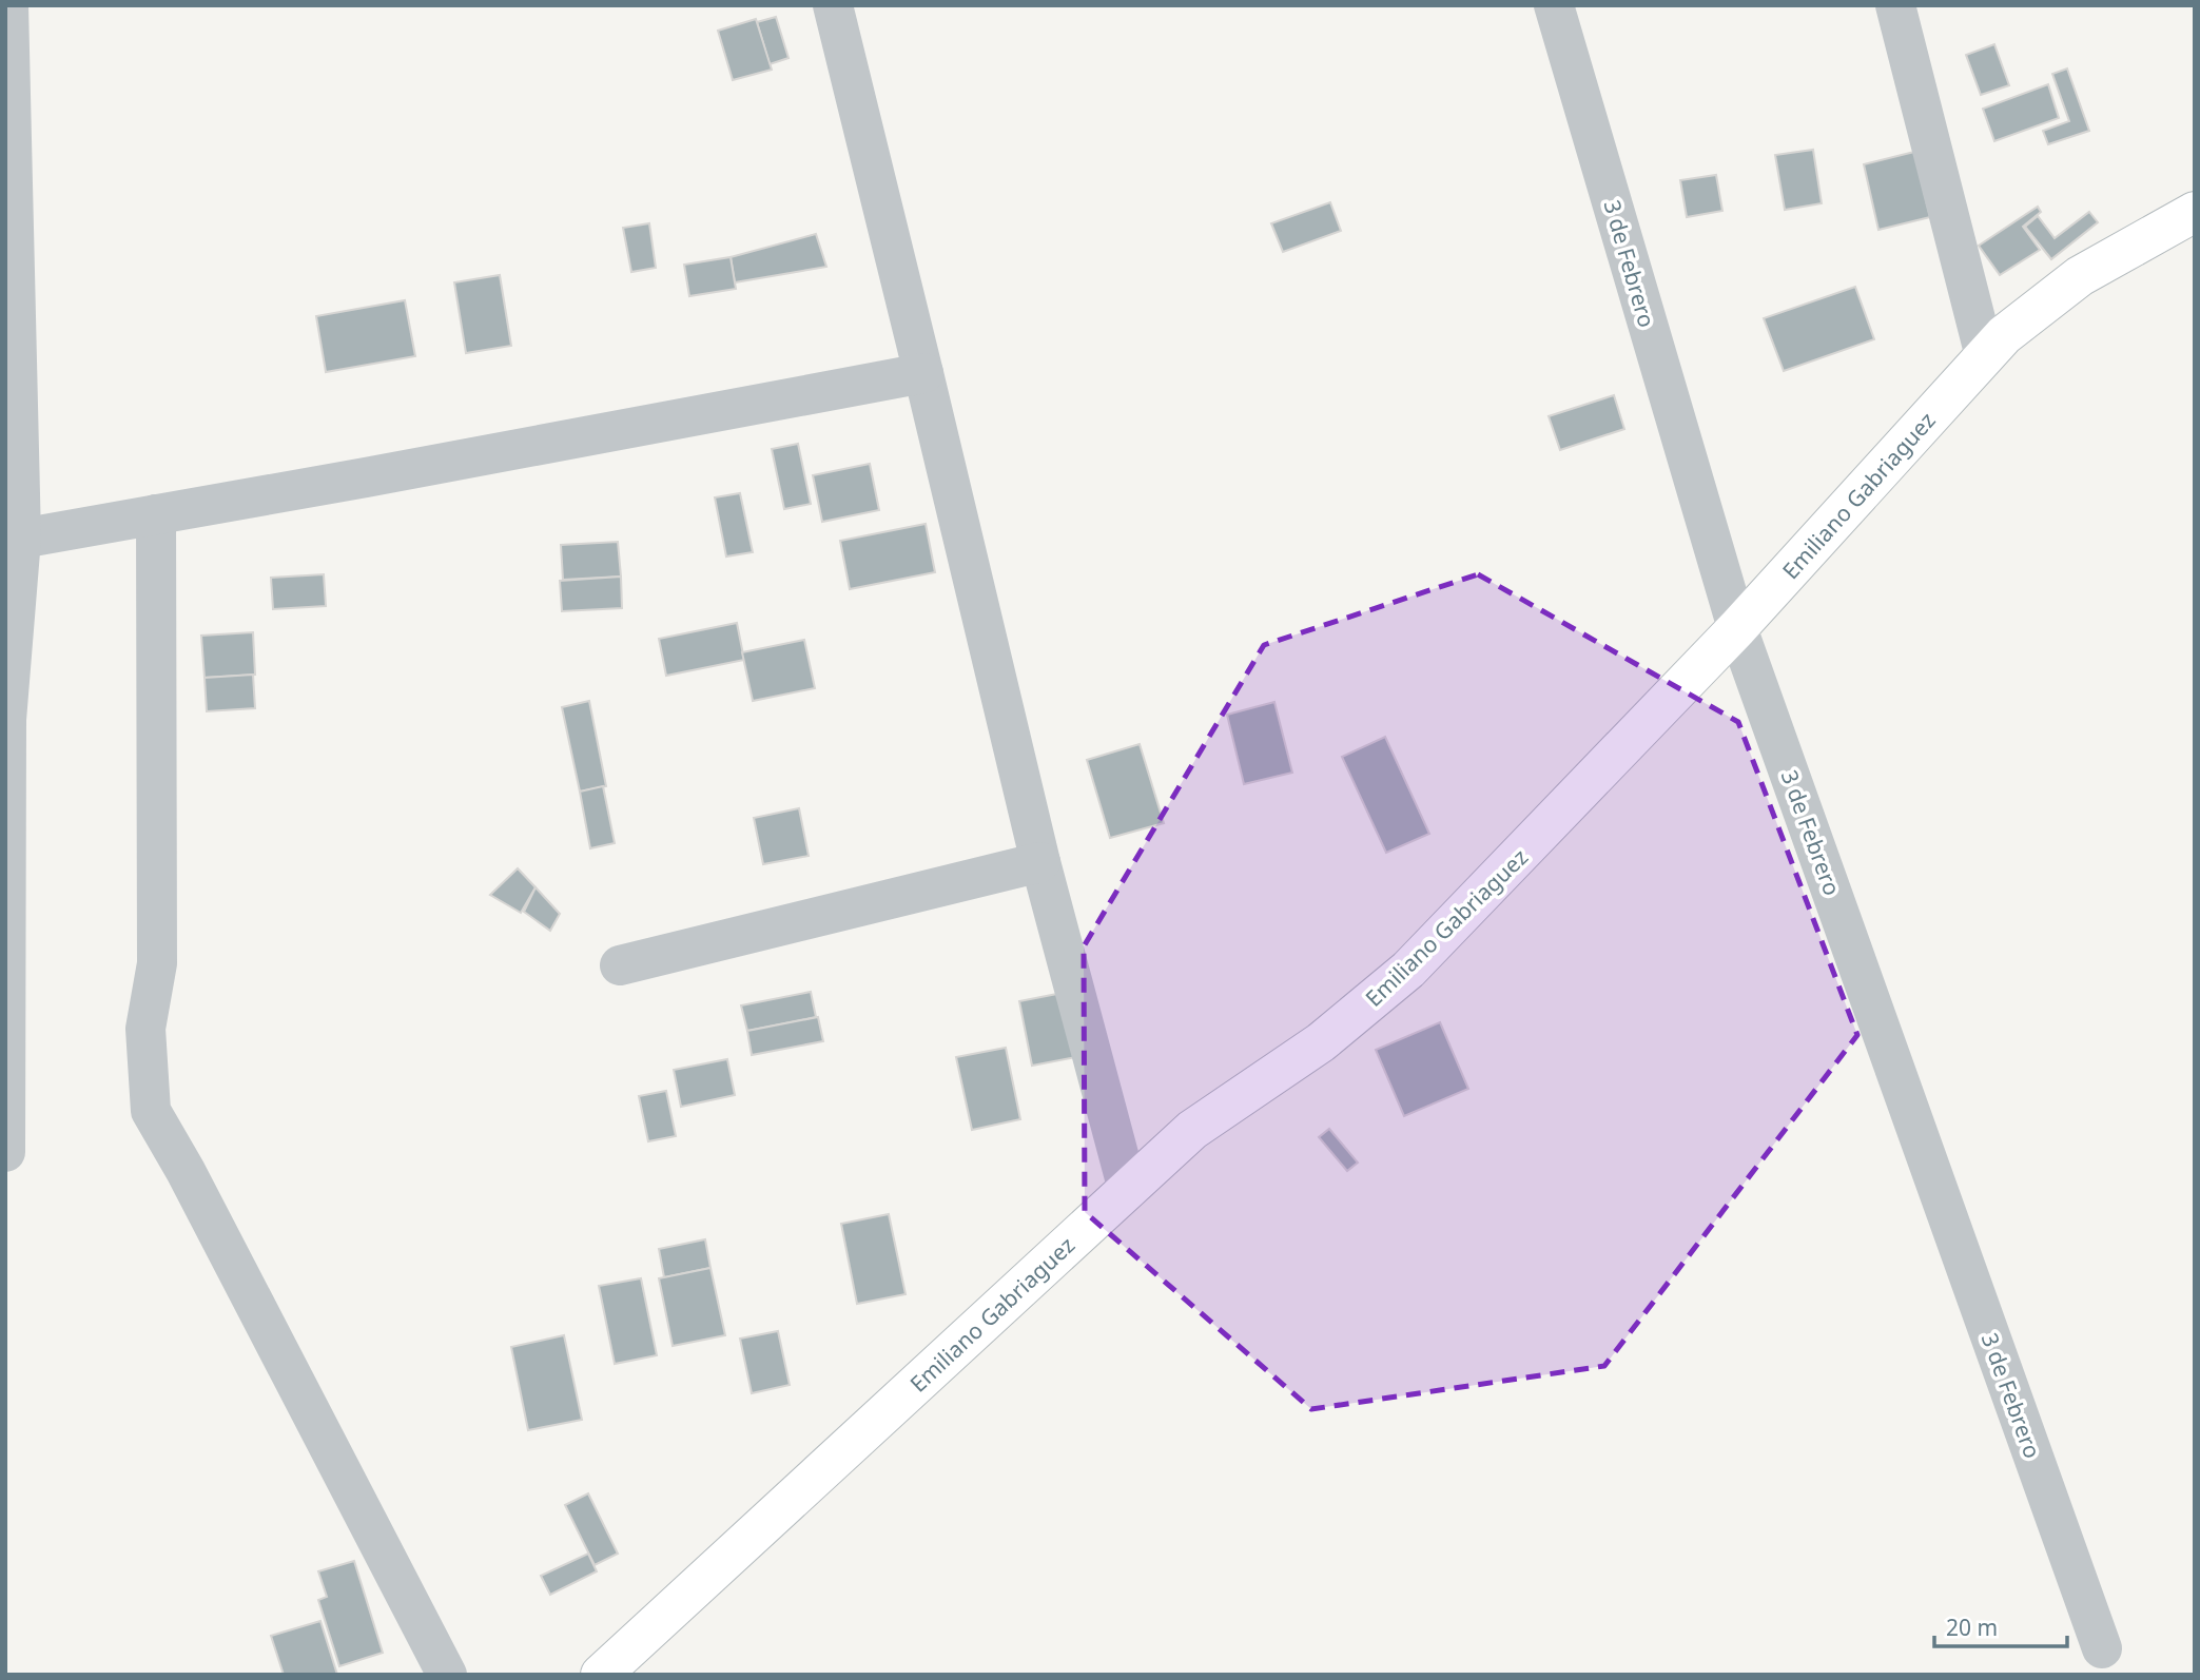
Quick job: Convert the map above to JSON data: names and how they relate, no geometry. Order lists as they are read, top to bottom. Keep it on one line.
{"streets":{"main road":["Emiliano Gabriaguez"],"street":["3 de Febrero"]},"crossings":[["3 de Febrero","Emiliano Gabriaguez"]],"scale_bar":"20 m"}
